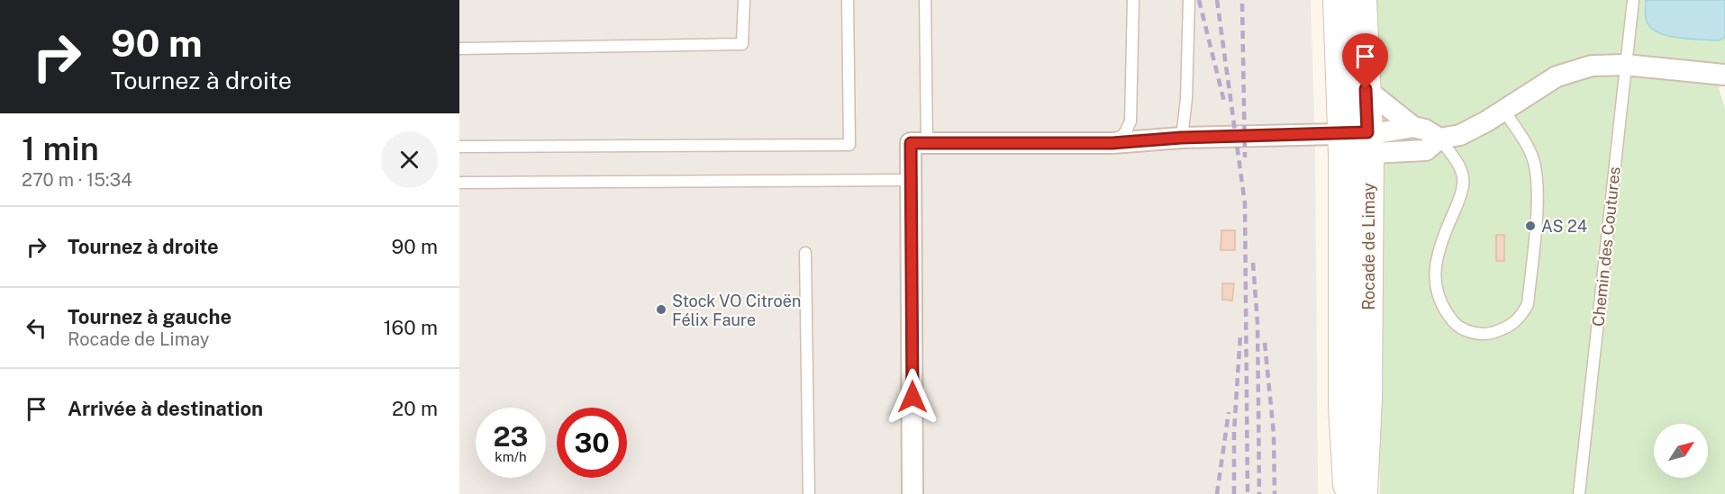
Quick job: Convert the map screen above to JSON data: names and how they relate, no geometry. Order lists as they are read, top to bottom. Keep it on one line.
{"streets":{"main road":["Rocade de Limay"],"lane":["Chemin des Coutures"]},"places":["AS 24","Stock VO Citroën Félix Faure"],"north":"top right","page":{"turn":["90 m","Tournez à droite"],"heading":["1 min","270 m · 15:34"],"list":[{"name":"Tournez à droite","value":"90 m"},{"name":"Tournez à gauche","note":"Rocade de Limay","value":"160 m"},{"name":"Arrivée à destination","value":"20 m"}],"speed":"23 km/h","limit":"30"}}
